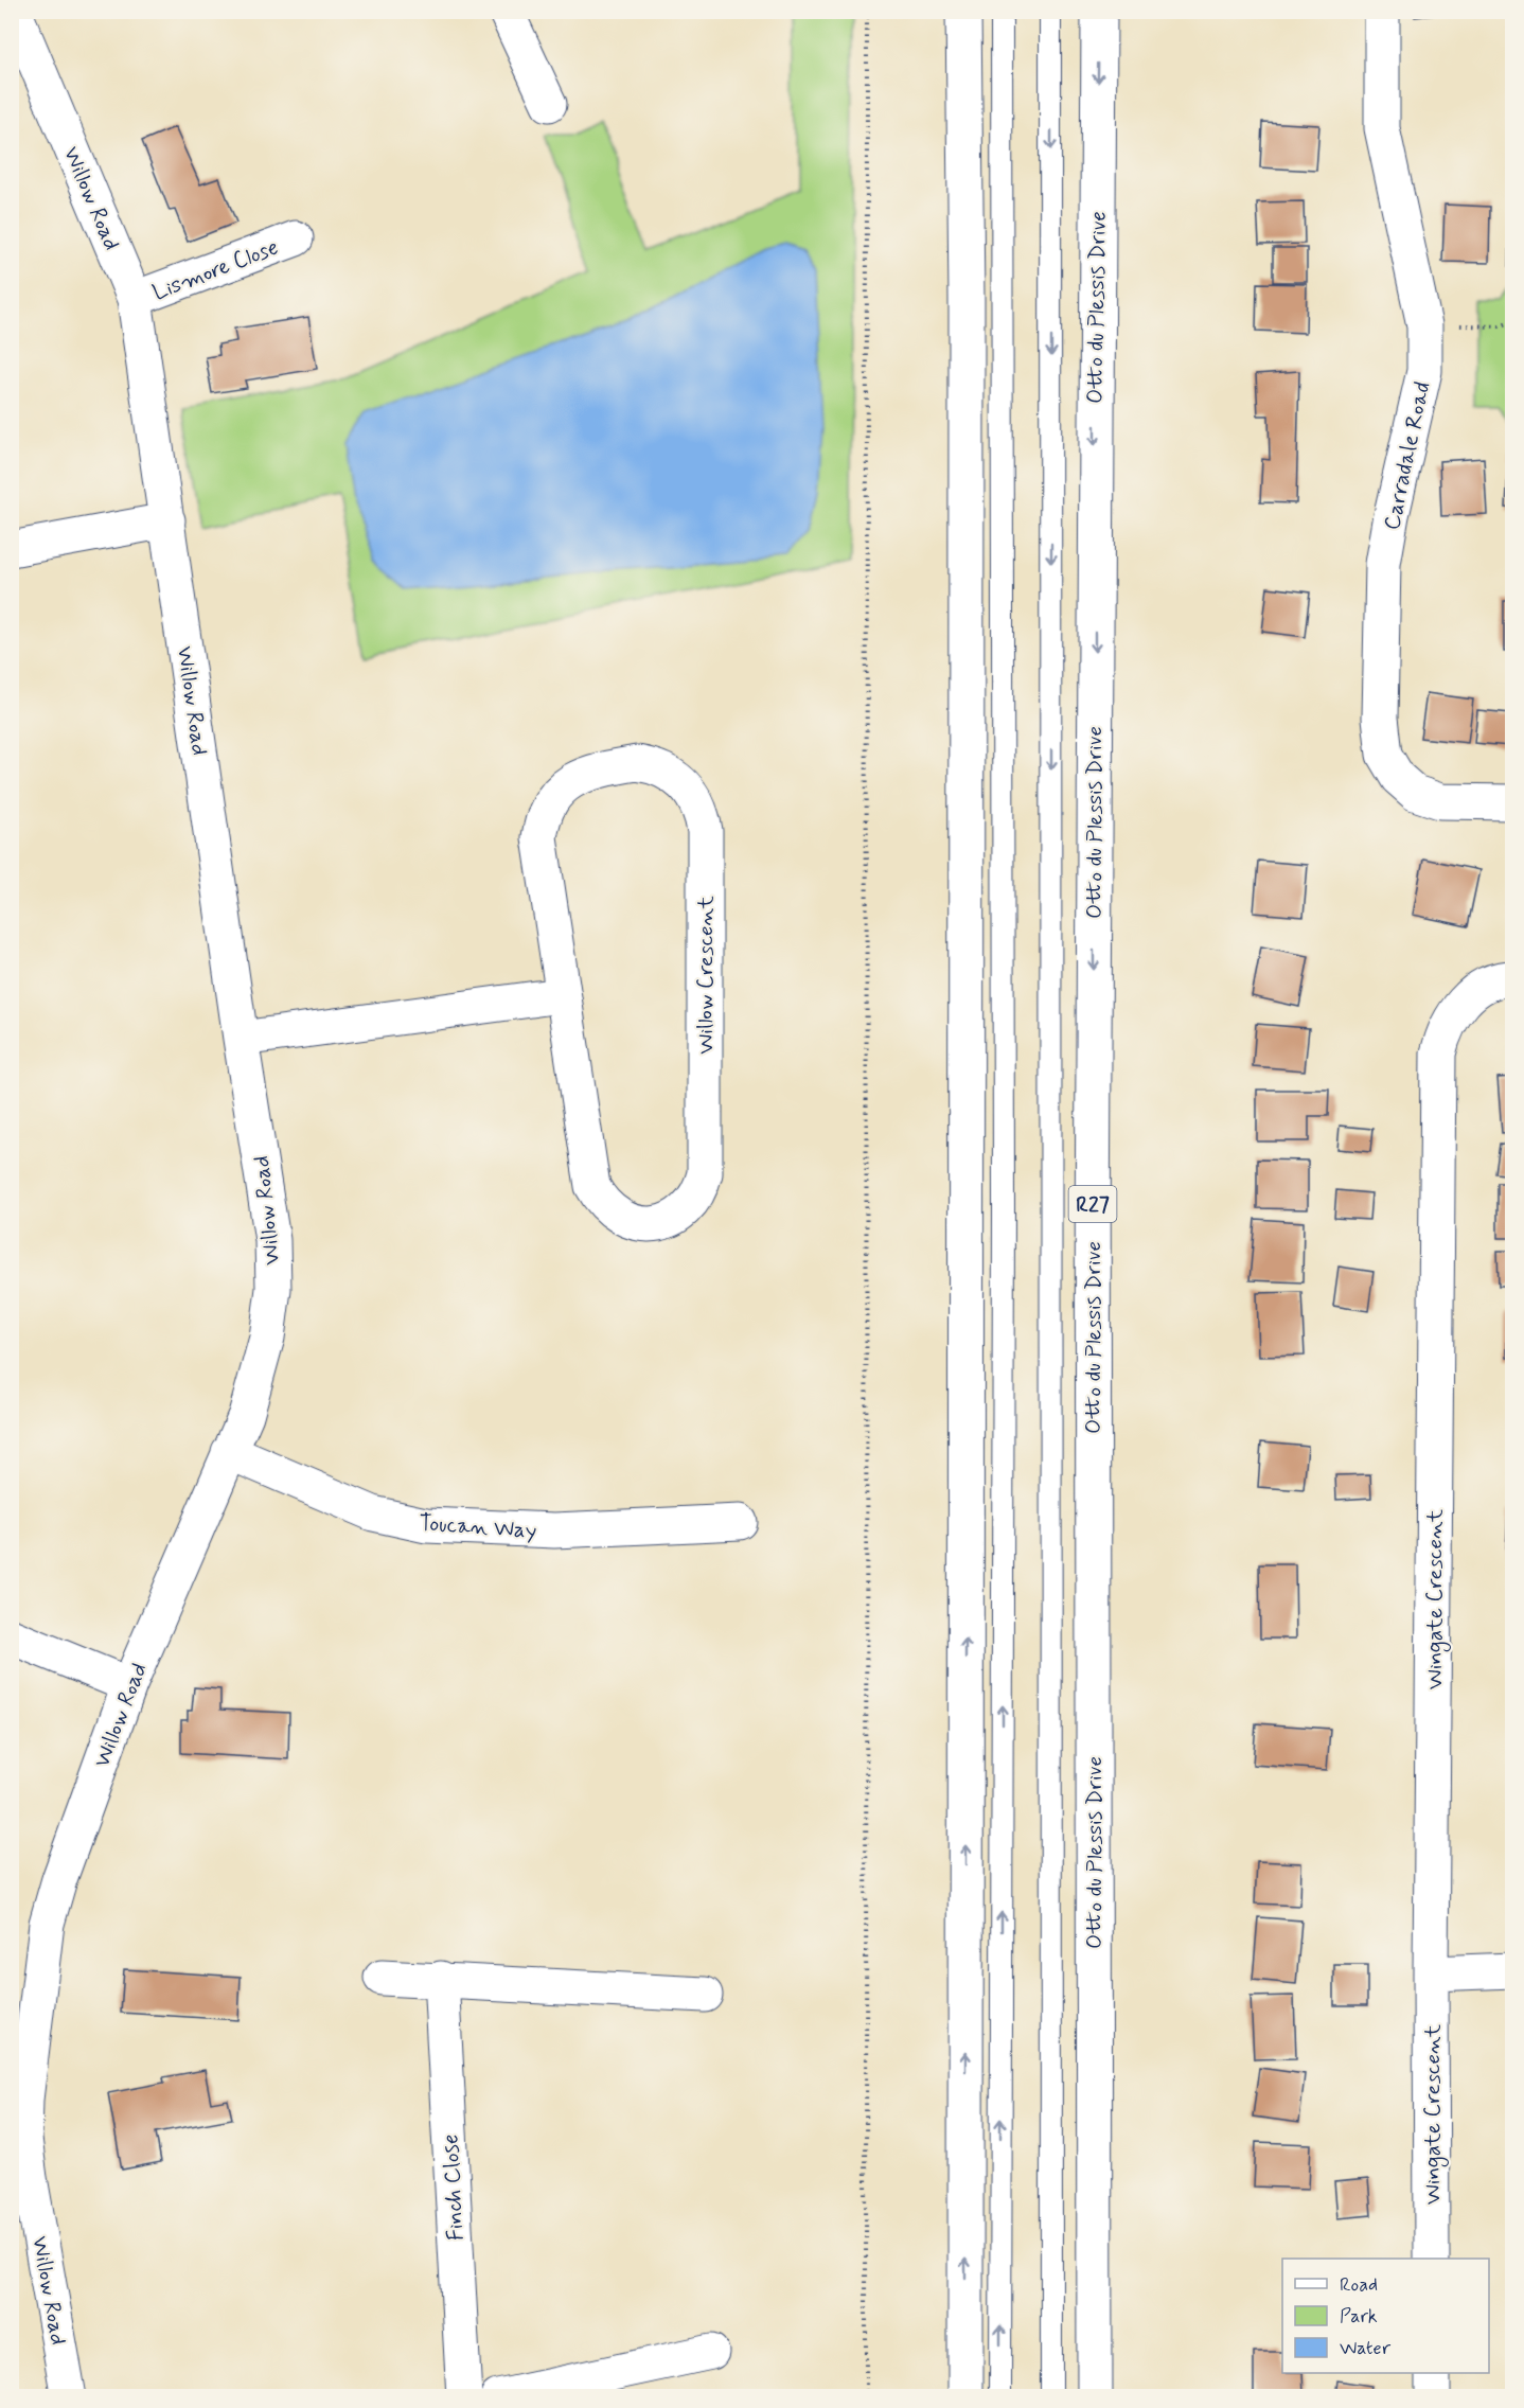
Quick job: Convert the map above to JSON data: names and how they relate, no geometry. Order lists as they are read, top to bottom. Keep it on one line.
{"streets":{"street":["Willow Road","Lismore Close","Otto du Plessis Drive","Carradale Road","Willow Crescent","R27","Toucan Way","Wingate Crescent","Finch Close"]},"crossings":[["Willow Road","Lismore Close"],["Willow Road","Toucan Way"]],"legend":["Road","Park","Water"]}
